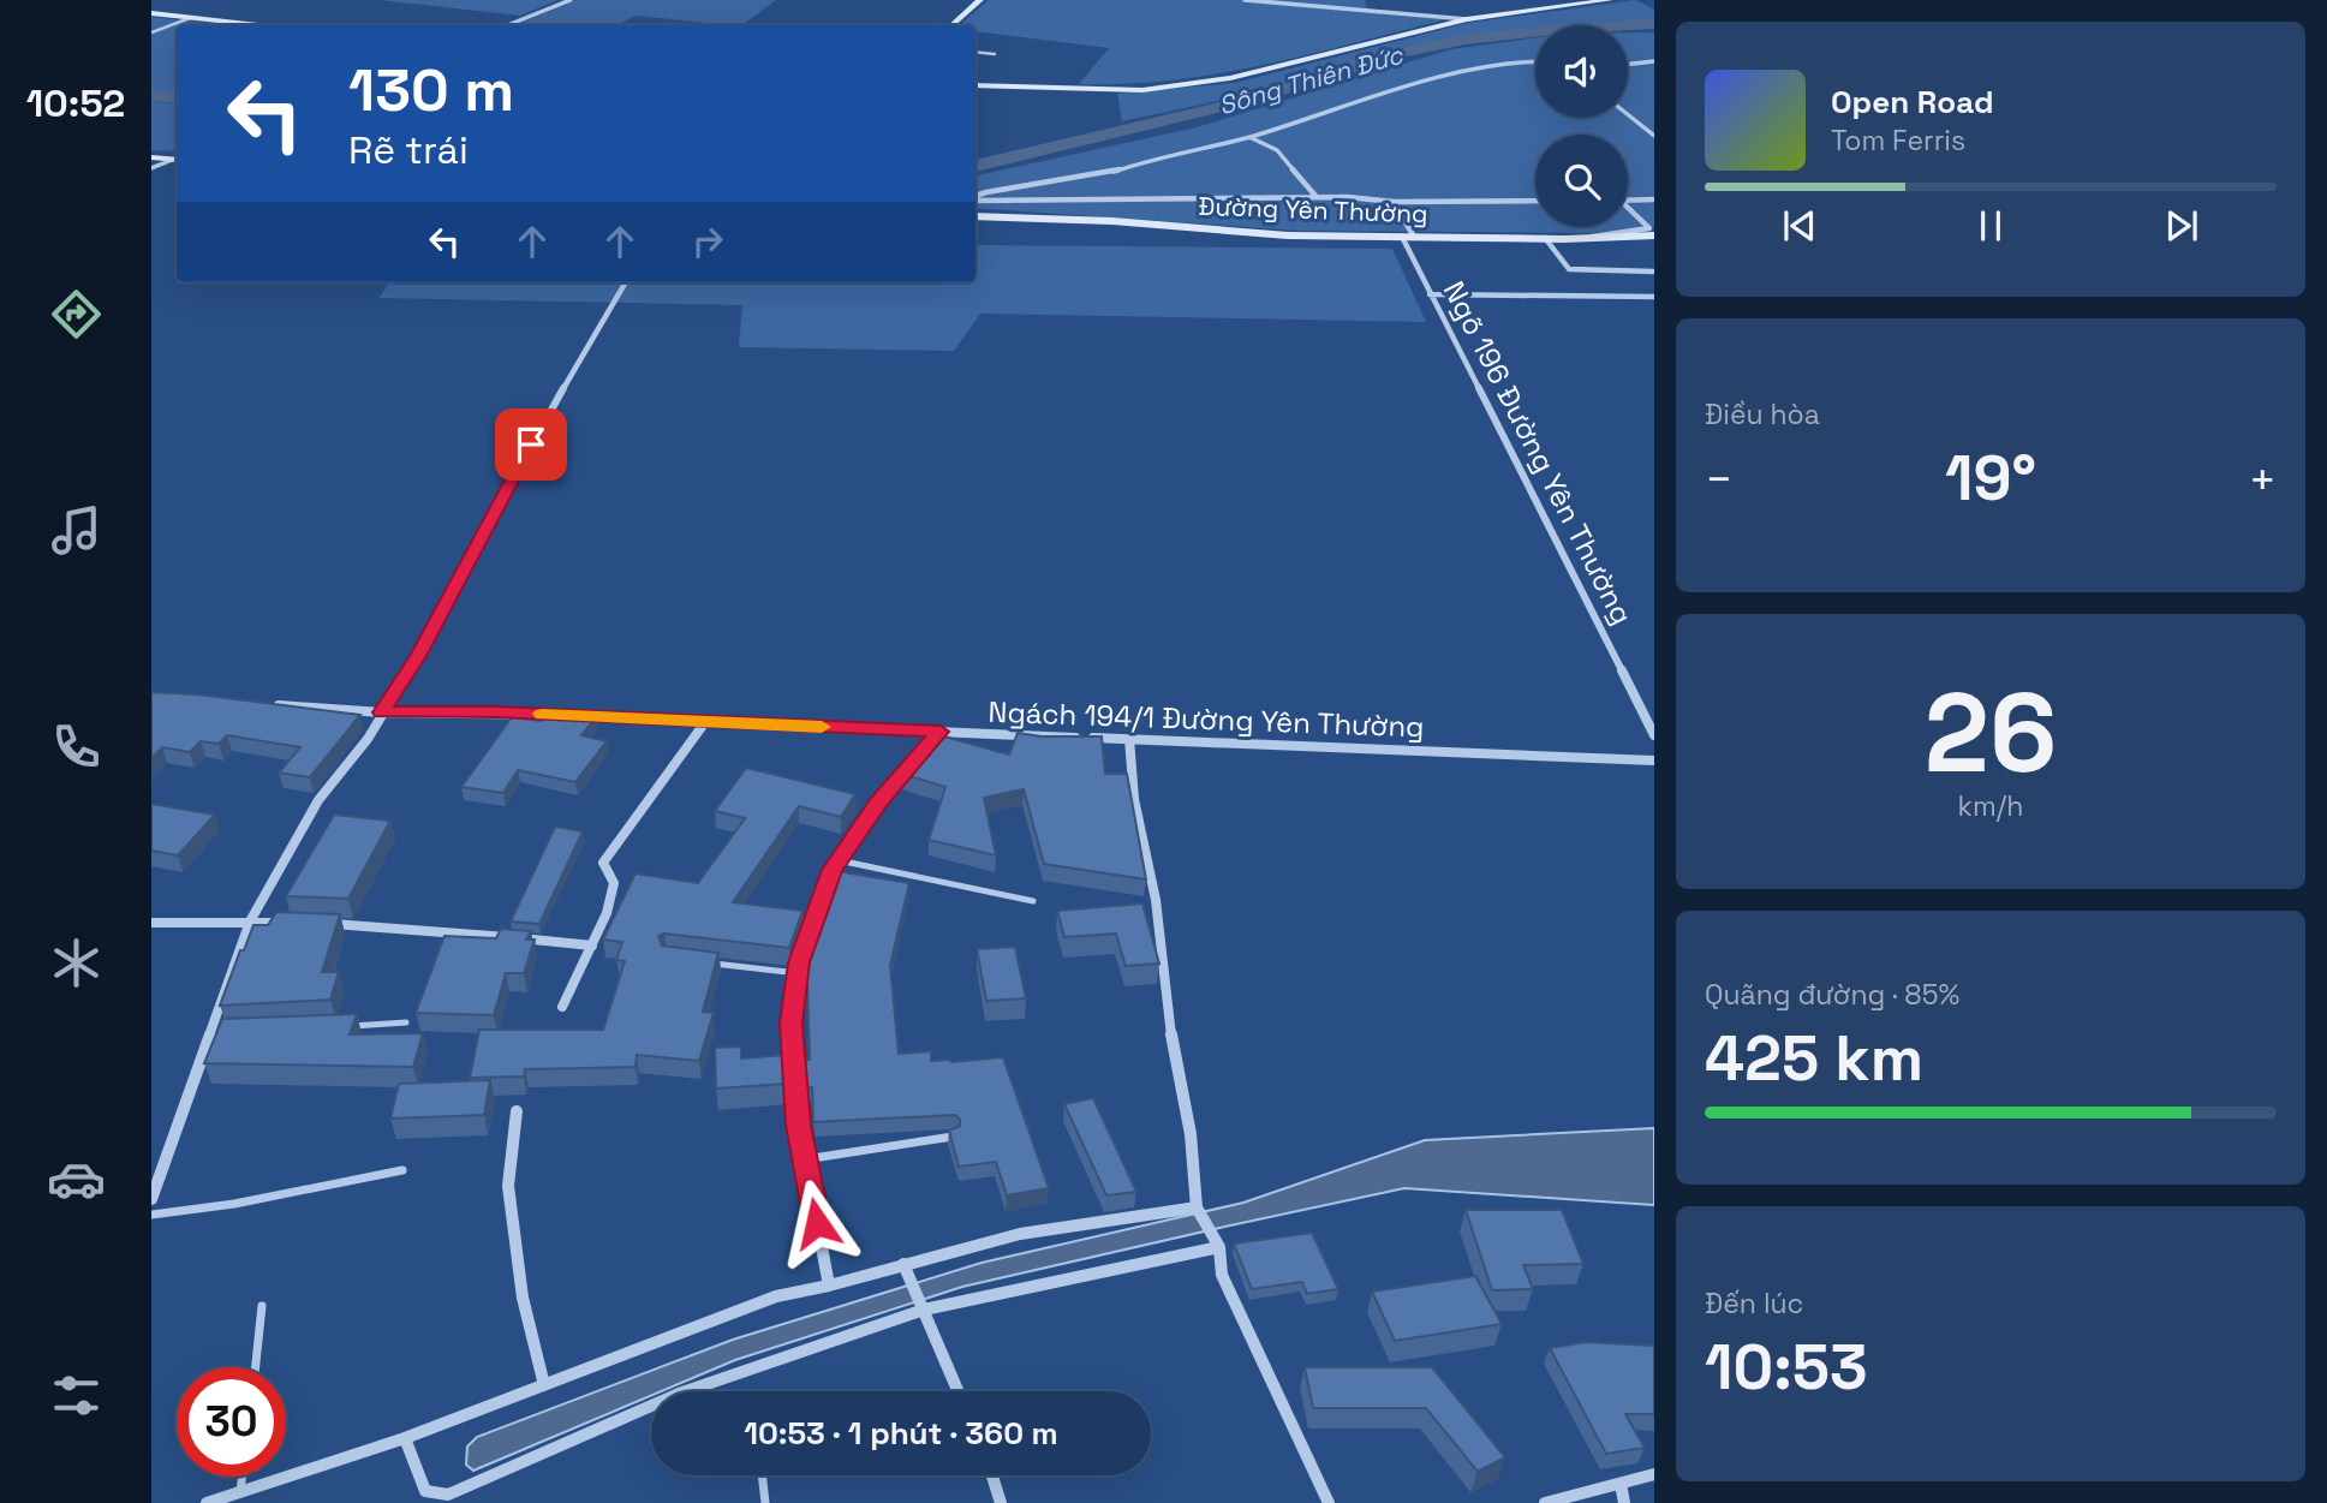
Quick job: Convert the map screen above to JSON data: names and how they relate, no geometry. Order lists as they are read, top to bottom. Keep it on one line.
{"streets":{"street":["Đường Yên Thường","Ngõ 196 Đường Yên Thường","Ngách 194/1 Đường Yên Thường"]},"crossings":[["Đường Yên Thường","Ngõ 196 Đường Yên Thường"]],"water":["Sông Thiên Đức"],"page":{"tabs":"10:52","turn":["130 m","Rẽ trái"],"song":["Open Road","Tom Ferris"],"tile":["Điều hòa",["26","km/h"],["Quãng đường · 85%","425 km"],["Đến lúc","10:53"]],"heat":["−","19°","+"],"limit":"30","trip":"10:53 · 1 phút · 360 m"}}
